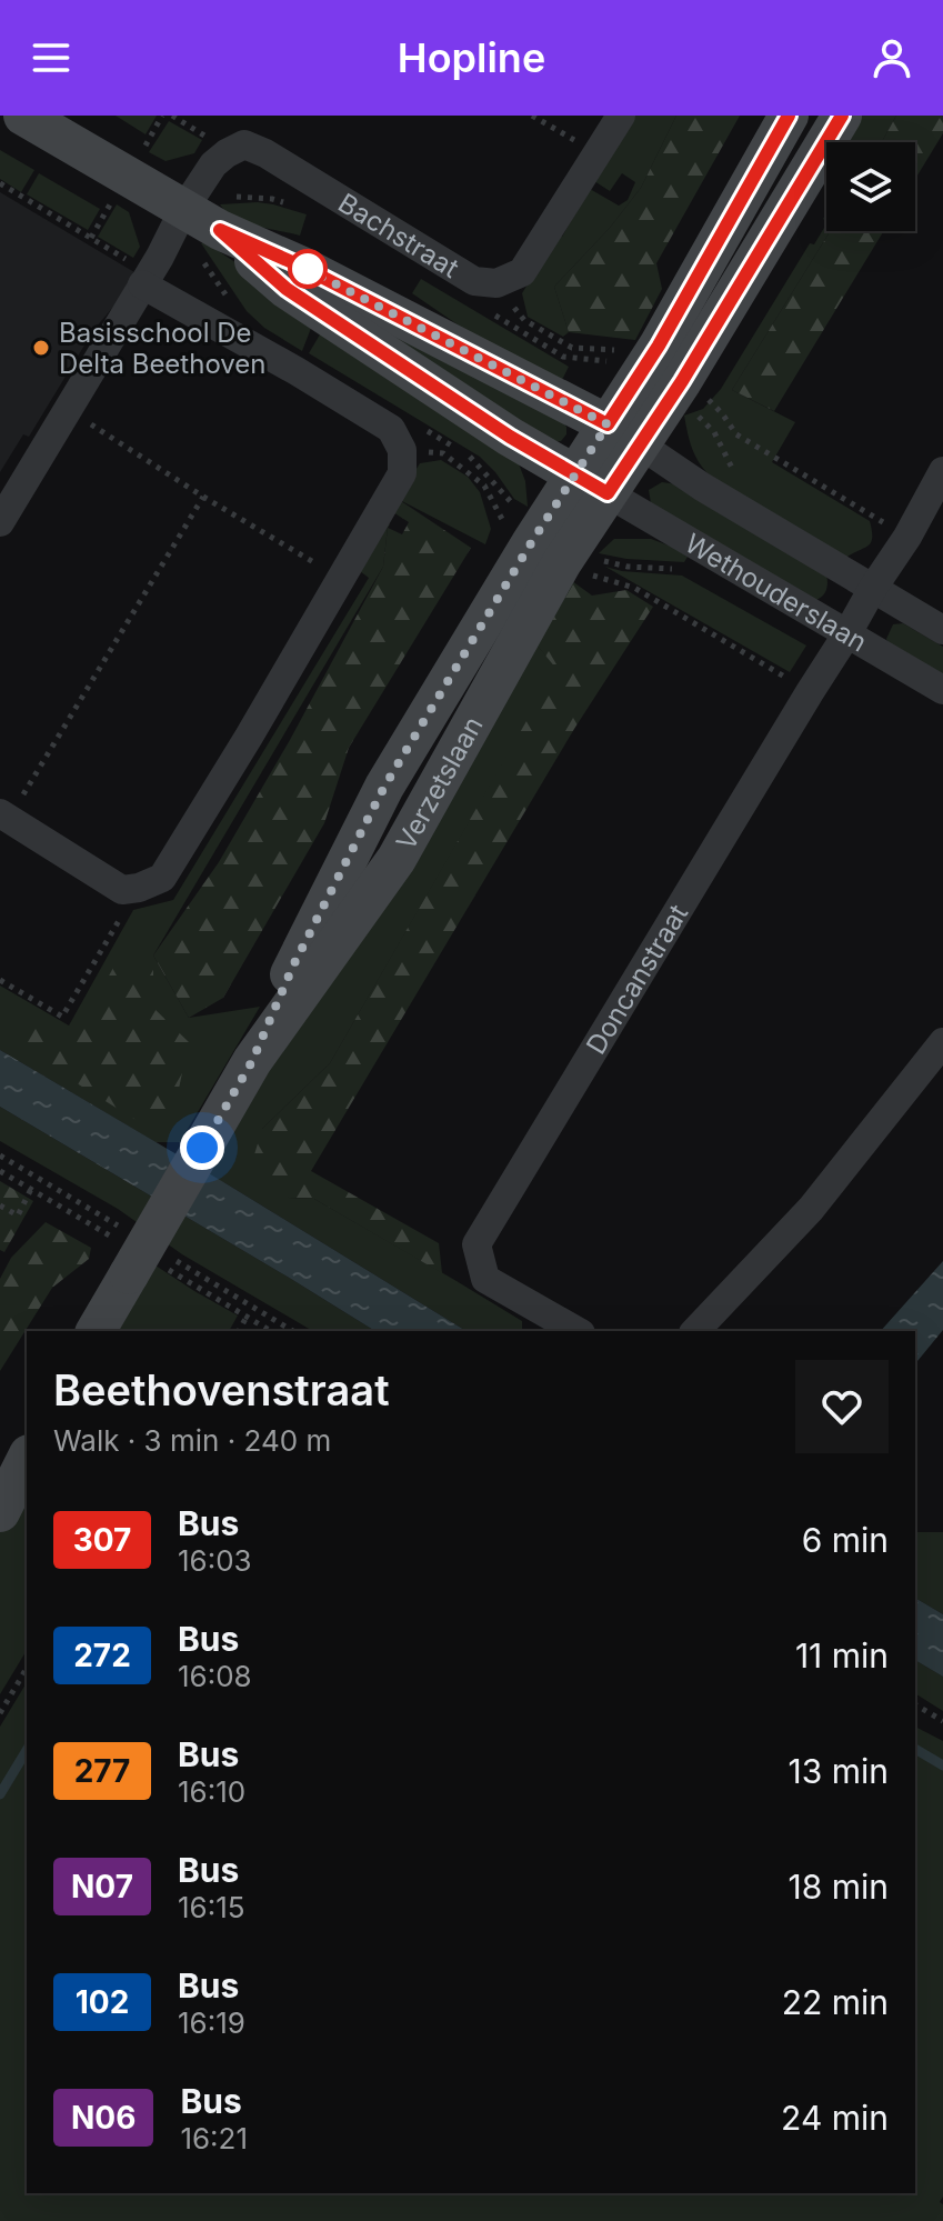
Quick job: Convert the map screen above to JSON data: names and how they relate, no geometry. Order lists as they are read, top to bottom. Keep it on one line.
{"streets":{"main road":["Verzetslaan"],"street":["Bachstraat","Wethouderslaan","Doncanstraat"]},"crossings":[["Wethouderslaan","Verzetslaan"],["Wethouderslaan","Doncanstraat"]],"places":["Basisschool De Delta Beethoven"],"lines":["bus line 307"],"page":{"header":"Hopline","heading":["Beethovenstraat","Walk · 3 min · 240 m"],"list":[{"mark":"307","name":"Bus","note":"16:03","value":"6 min"},{"mark":"272","name":"Bus","note":"16:08","value":"11 min"},{"mark":"277","name":"Bus","note":"16:10","value":"13 min"},{"mark":"N07","name":"Bus","note":"16:15","value":"18 min"},{"mark":"102","name":"Bus","note":"16:19","value":"22 min"},{"mark":"N06","name":"Bus","note":"16:21","value":"24 min"}]}}
